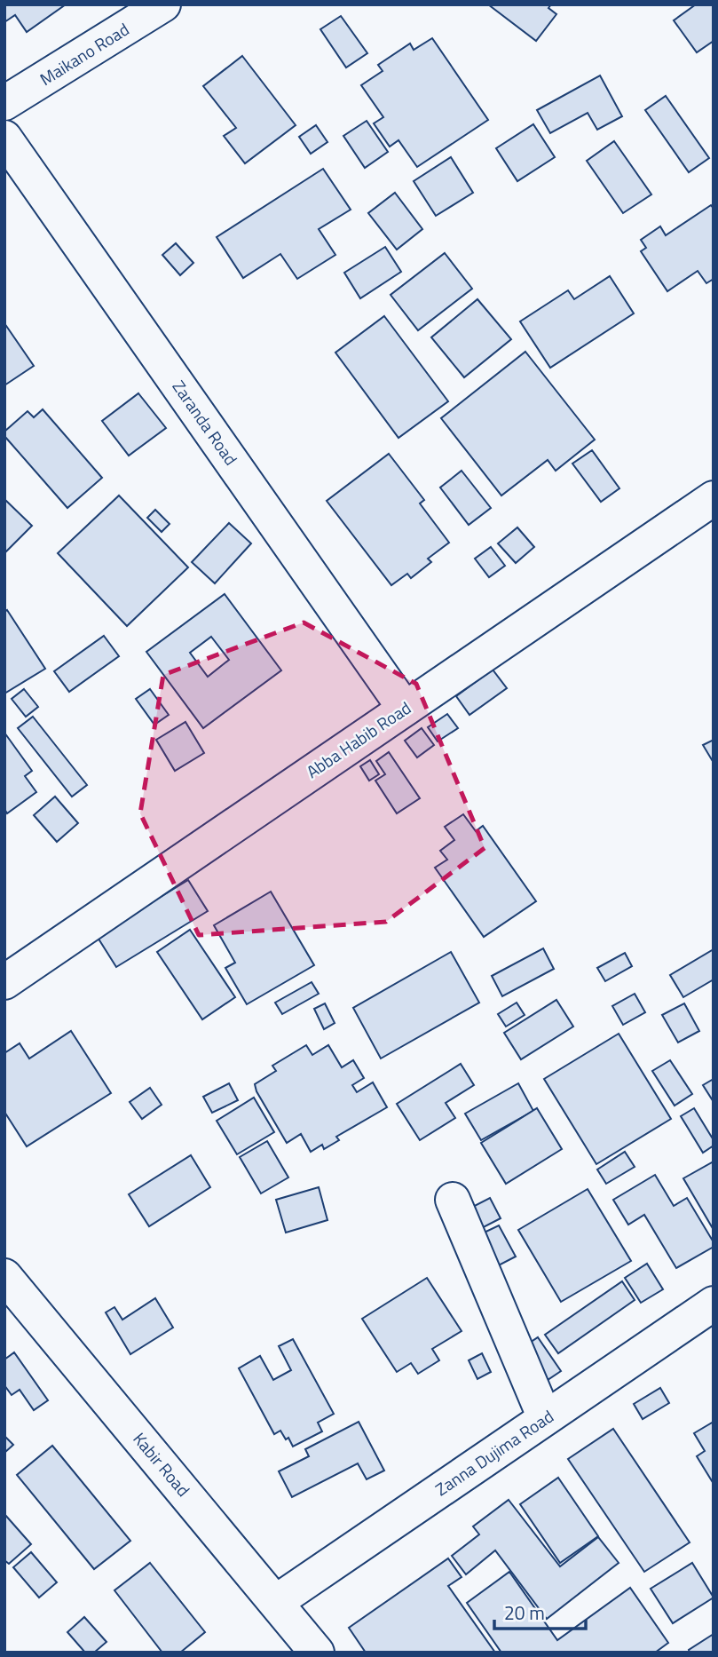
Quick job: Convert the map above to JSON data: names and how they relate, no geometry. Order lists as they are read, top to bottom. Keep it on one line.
{"streets":{"street":["Maikano Road","Zaranda Road","Abba Habib Road","Zanna Dujima Road","Kabir Road"]},"crossings":[["Zaranda Road","Abba Habib Road"],["Zanna Dujima Road","Kabir Road"]],"scale_bar":"20 m"}
